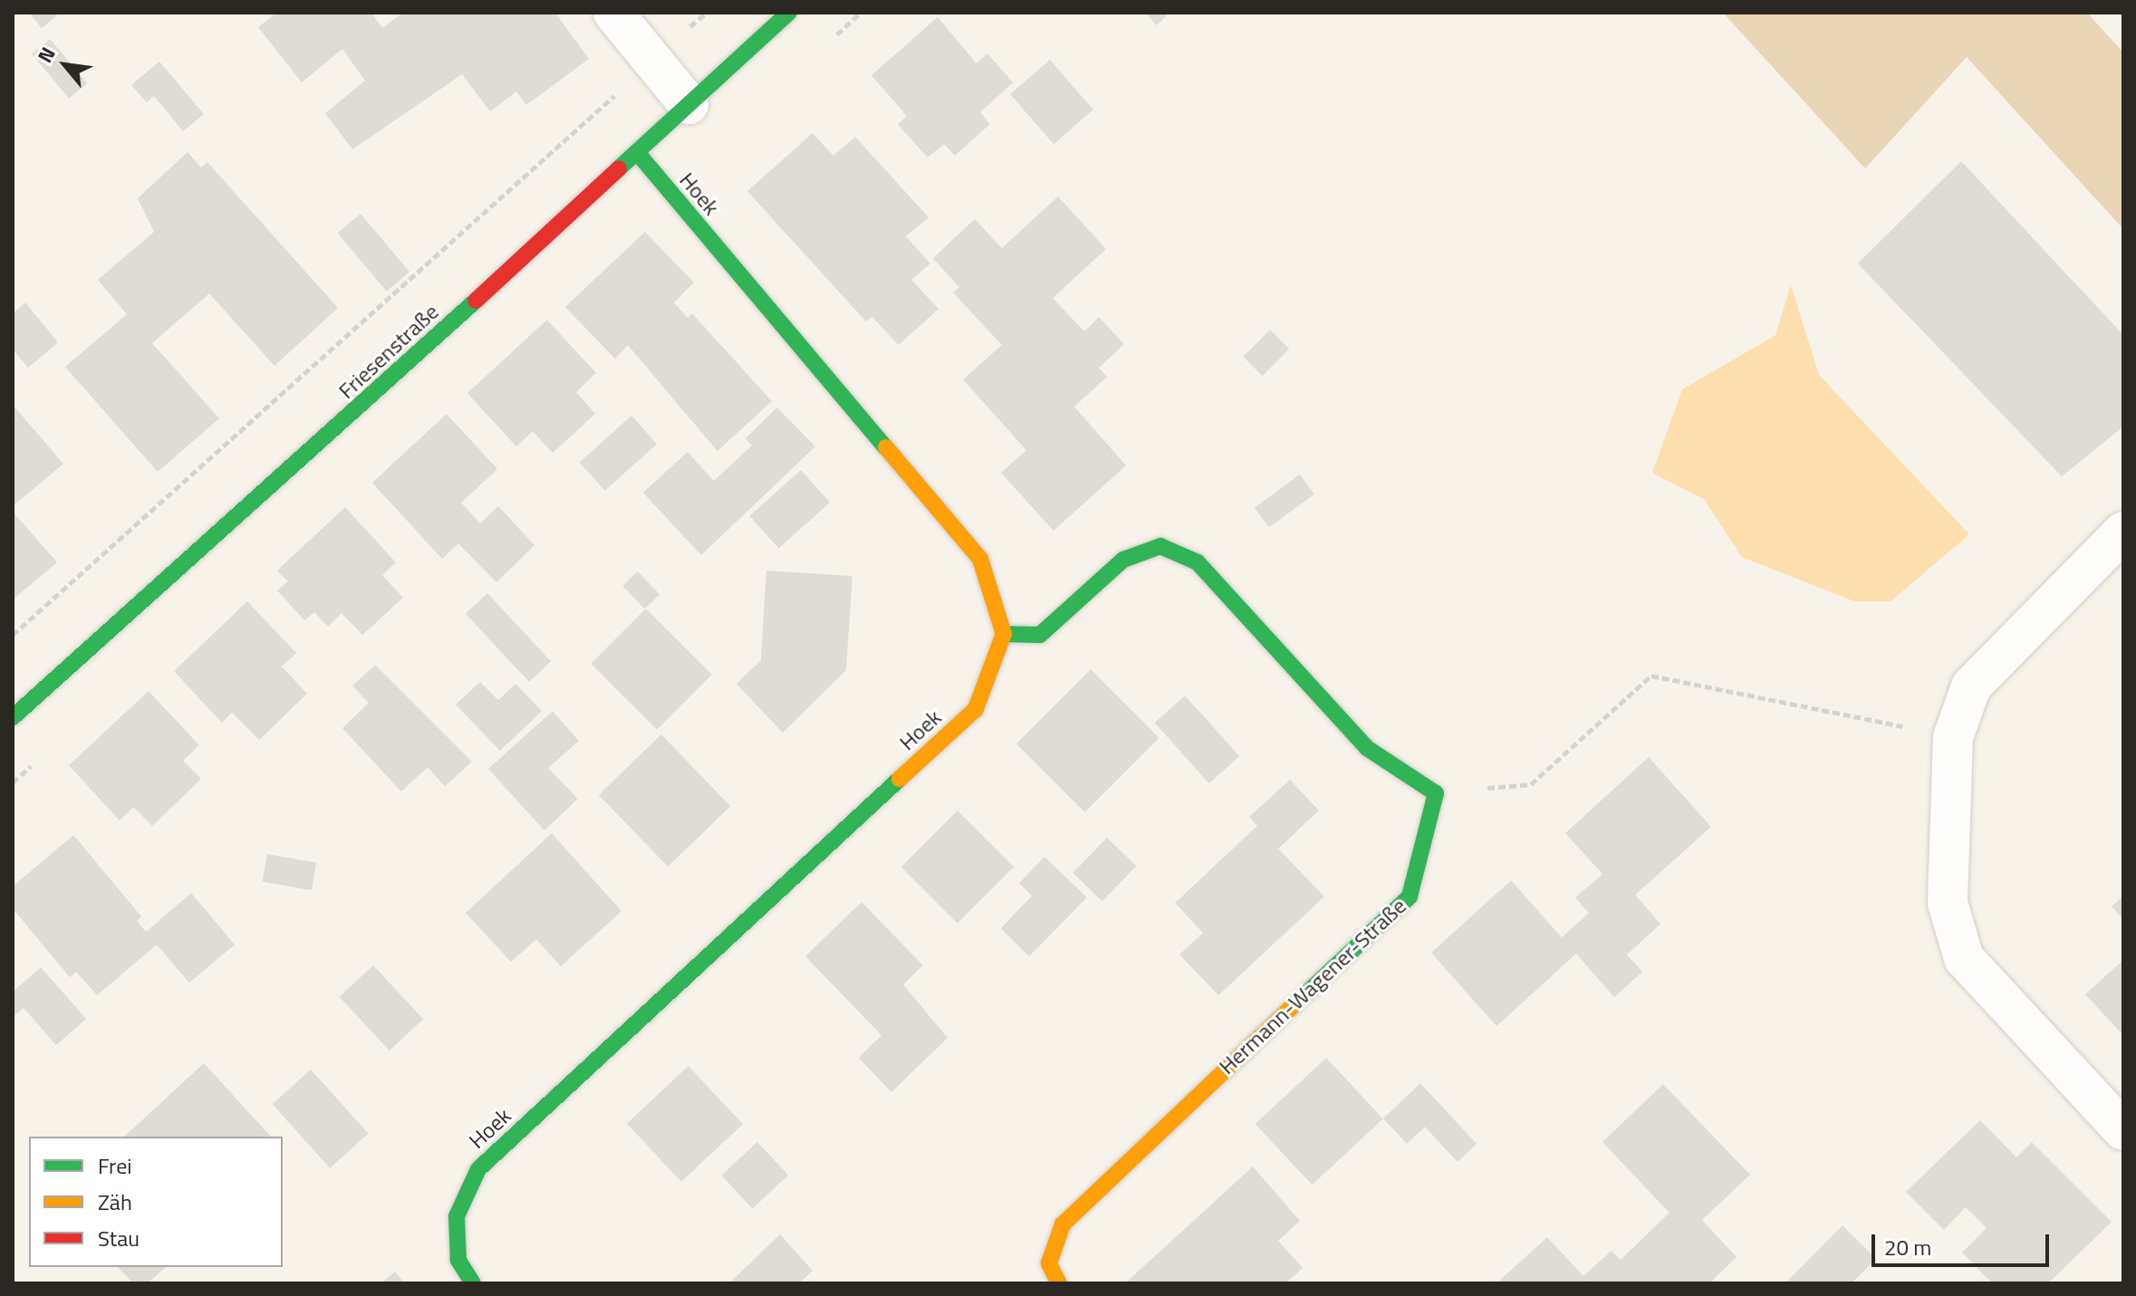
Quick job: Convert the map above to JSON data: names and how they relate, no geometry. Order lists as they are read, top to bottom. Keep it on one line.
{"streets":{"street":["Hoek","Friesenstraße","Hermann-Wagener-Straße"]},"crossings":[["Hoek","Friesenstraße"]],"legend":["Frei","Zäh","Stau"],"scale_bar":"20 m","north":"top left"}
